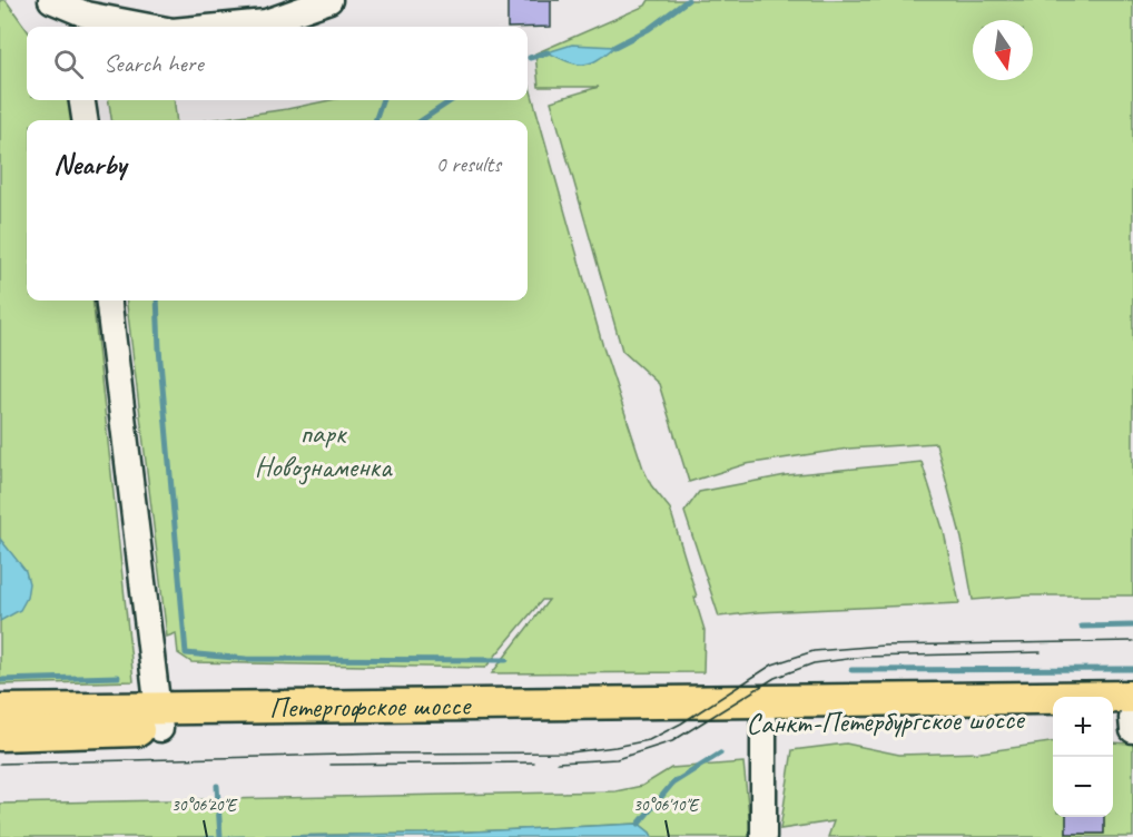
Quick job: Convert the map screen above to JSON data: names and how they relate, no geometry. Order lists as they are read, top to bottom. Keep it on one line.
{"streets":{"main road":["Петергофское шоссе","Санкт-Петербургское шоссе"]},"crossings":[["Петергофское шоссе","Санкт-Петербургское шоссе"]],"parks":["парк Новознаменка"],"north":"bottom","page":{"search":"Search here","heading":["Nearby","0 results"],"map_buttons":["+","−"]},"coordinates":["30°06'20\"E","30°06'10\"E"]}
